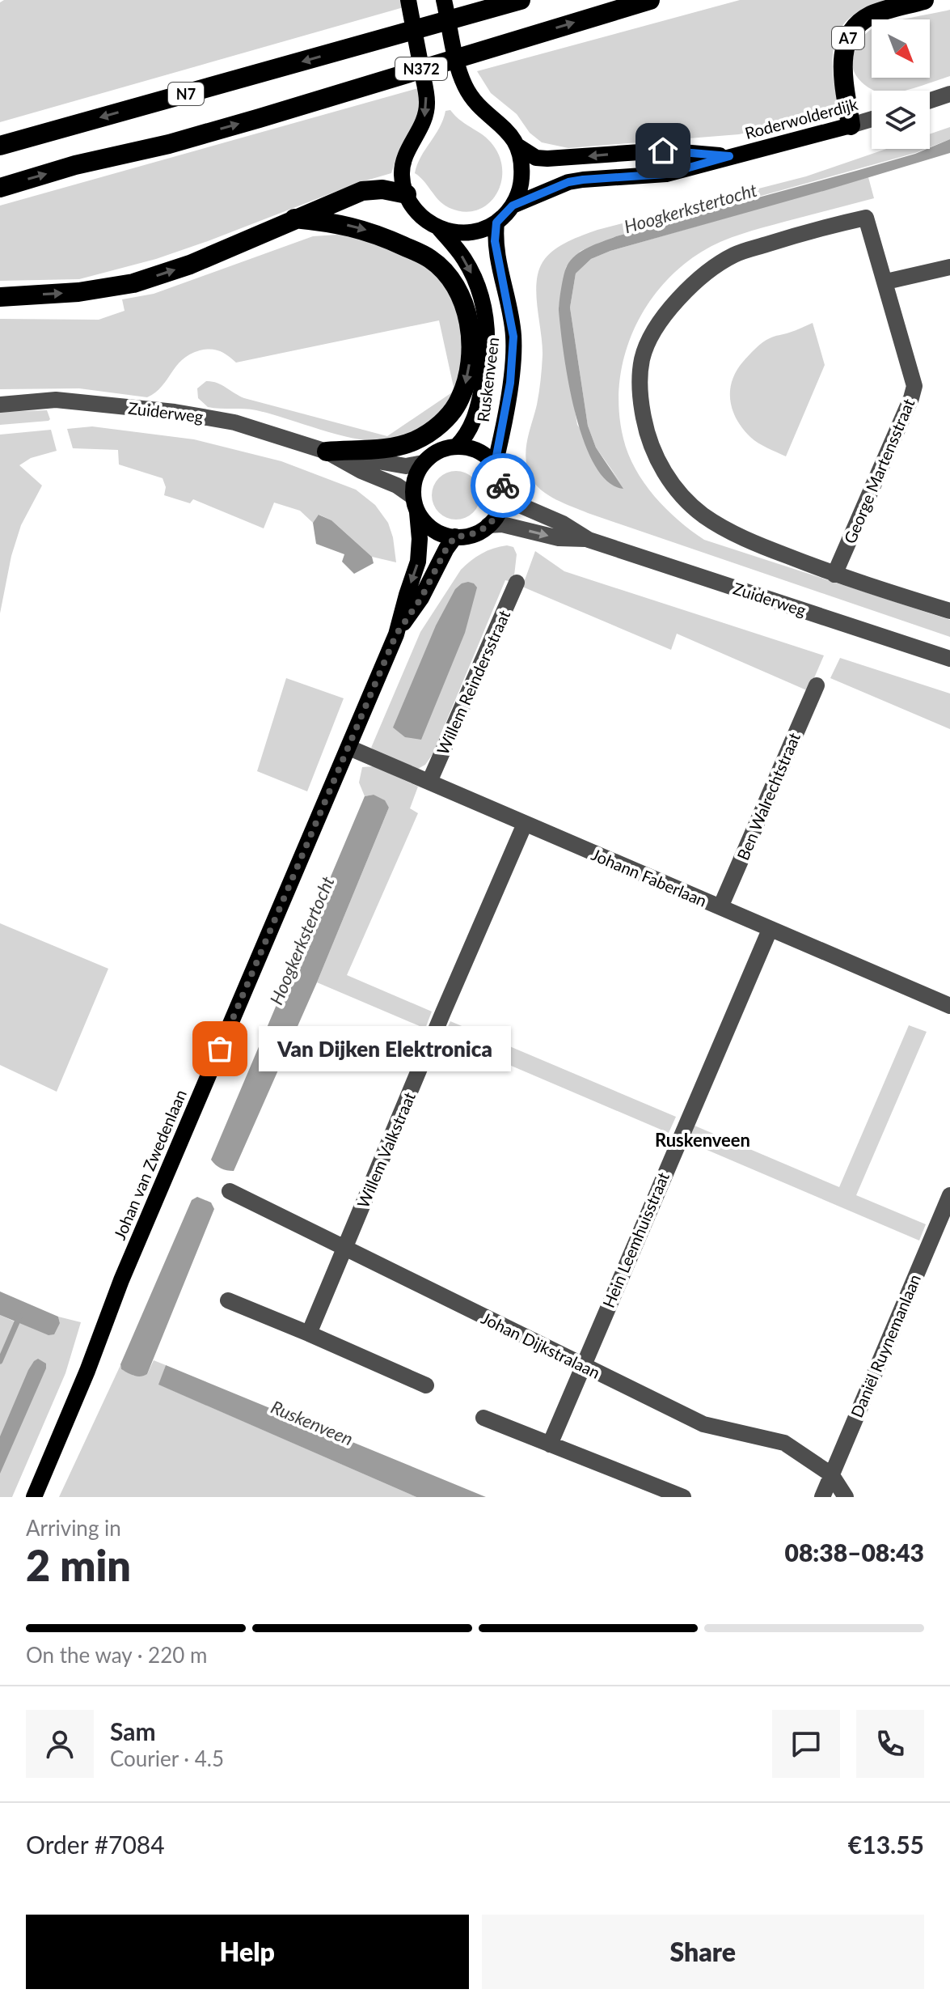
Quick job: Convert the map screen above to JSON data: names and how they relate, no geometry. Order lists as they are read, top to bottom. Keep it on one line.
{"streets":{"highway":["A7","N7"],"main road":["N372","Roderwolderdijk","Ruskenveen","Johan van Zwedenlaan"],"street":["Zuiderweg","George Martensstraat","Willem Reindersstraat","Ben Walrechtstraat","Johann Faberlaan","Willem Valkstraat","Hein Leemhuisstraat","Johan Dijkstralaan","Daniël Ruynemanlaan"]},"crossings":[["A7","Roderwolderdijk"],["N372","Roderwolderdijk"],["N372","Ruskenveen"],["Ruskenveen","Zuiderweg"],["Ruskenveen","Johan van Zwedenlaan"],["Zuiderweg","Johan van Zwedenlaan"],["Willem Reindersstraat","Johann Faberlaan"],["Ben Walrechtstraat","Johann Faberlaan"],["Johann Faberlaan","Willem Valkstraat"],["Johann Faberlaan","Johan van Zwedenlaan"],["Johann Faberlaan","Hein Leemhuisstraat"],["Willem Valkstraat","Johan Dijkstralaan"],["Hein Leemhuisstraat","Johan Dijkstralaan"],["Johan Dijkstralaan","Daniël Ruynemanlaan"]],"one_way":["Roderwolderdijk"],"districts":["Ruskenveen"],"water":["Hoogkerkstertocht","Ruskenveen"],"places":["Van Dijken Elektronica"],"north":"bottom right","page":{"bubble":"Van Dijken Elektronica","heading":["2 min","Arriving in","08:38–08:43"],"panel":["Sam","Courier · 4.5","Order #7084","€13.55"],"bar":"On the way · 220 m","buttons":["Help","Share"]}}
